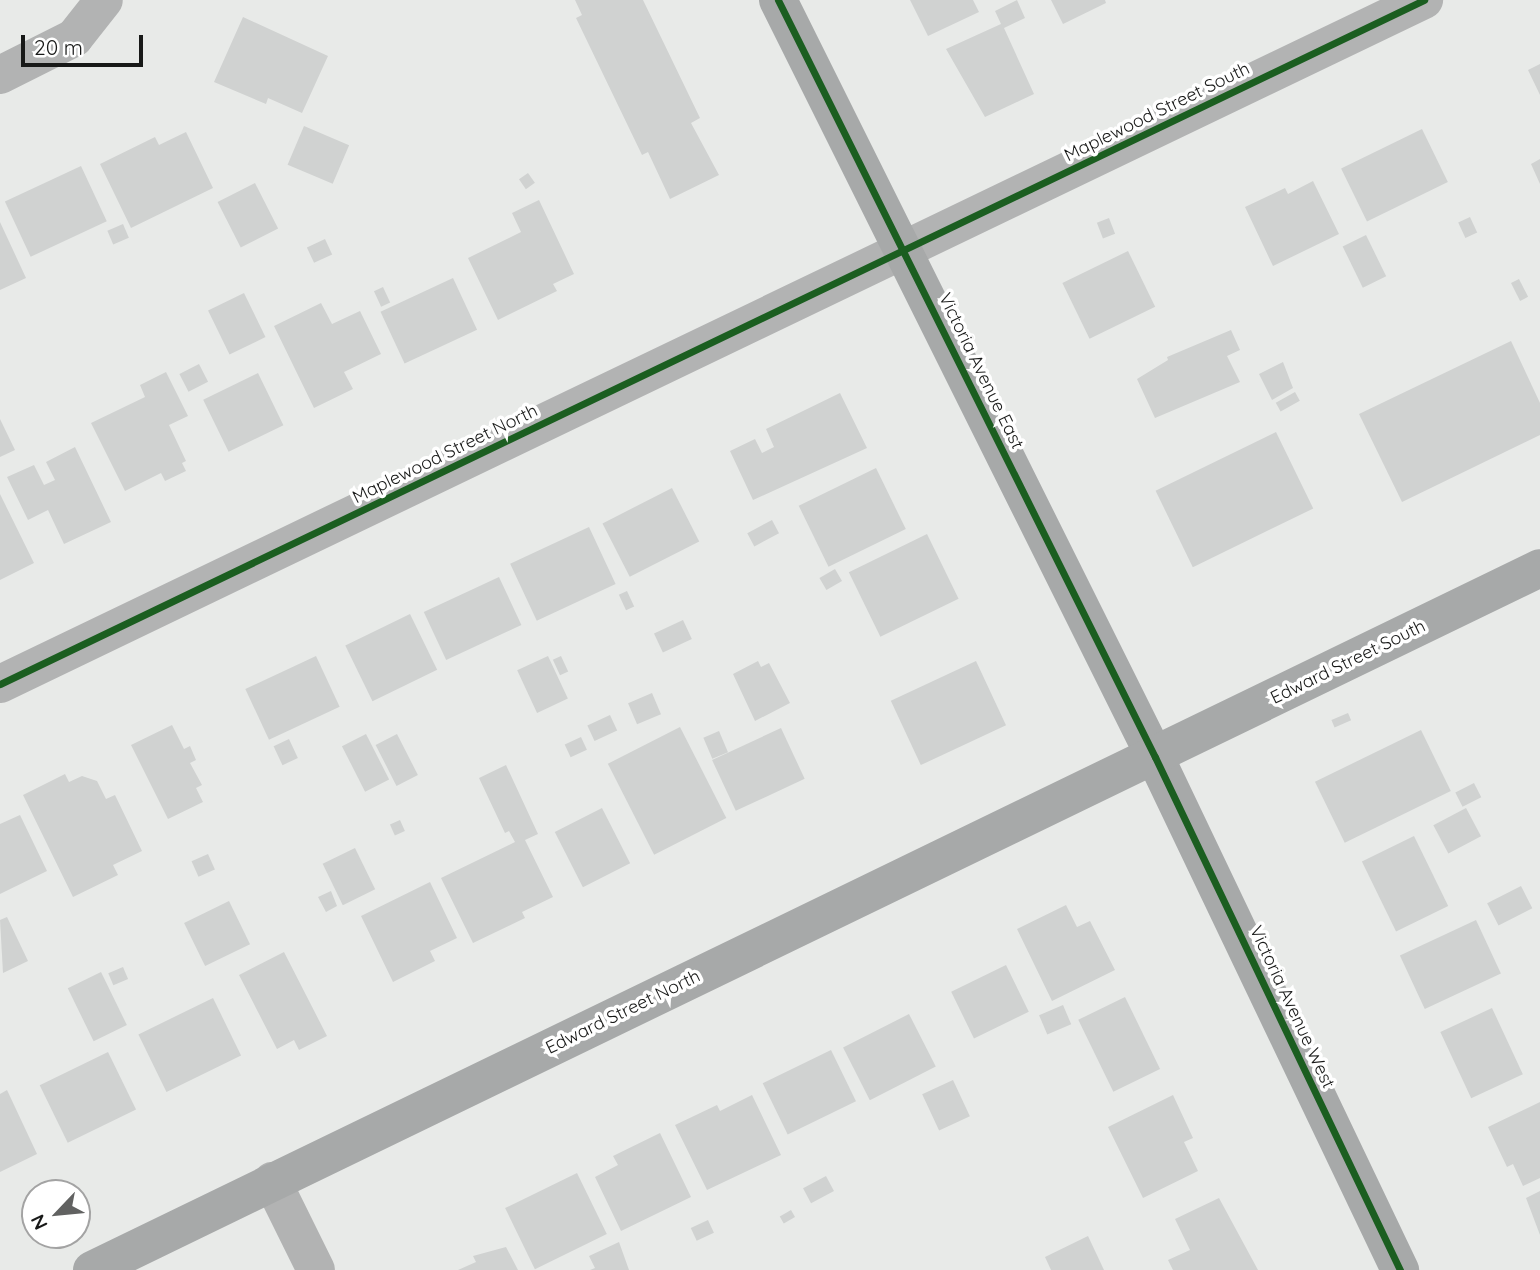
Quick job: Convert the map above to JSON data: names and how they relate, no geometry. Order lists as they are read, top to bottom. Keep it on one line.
{"streets":{"main road":["Victoria Avenue East","Edward Street South","Victoria Avenue West","Edward Street North"],"street":["Maplewood Street South","Maplewood Street North"]},"crossings":[["Maplewood Street South","Victoria Avenue East"],["Maplewood Street South","Maplewood Street North"],["Victoria Avenue East","Maplewood Street North"],["Victoria Avenue East","Edward Street South"],["Victoria Avenue East","Victoria Avenue West"],["Victoria Avenue East","Edward Street North"],["Edward Street South","Victoria Avenue West"],["Edward Street South","Edward Street North"],["Victoria Avenue West","Edward Street North"]],"scale_bar":"20 m","north":"bottom left"}
